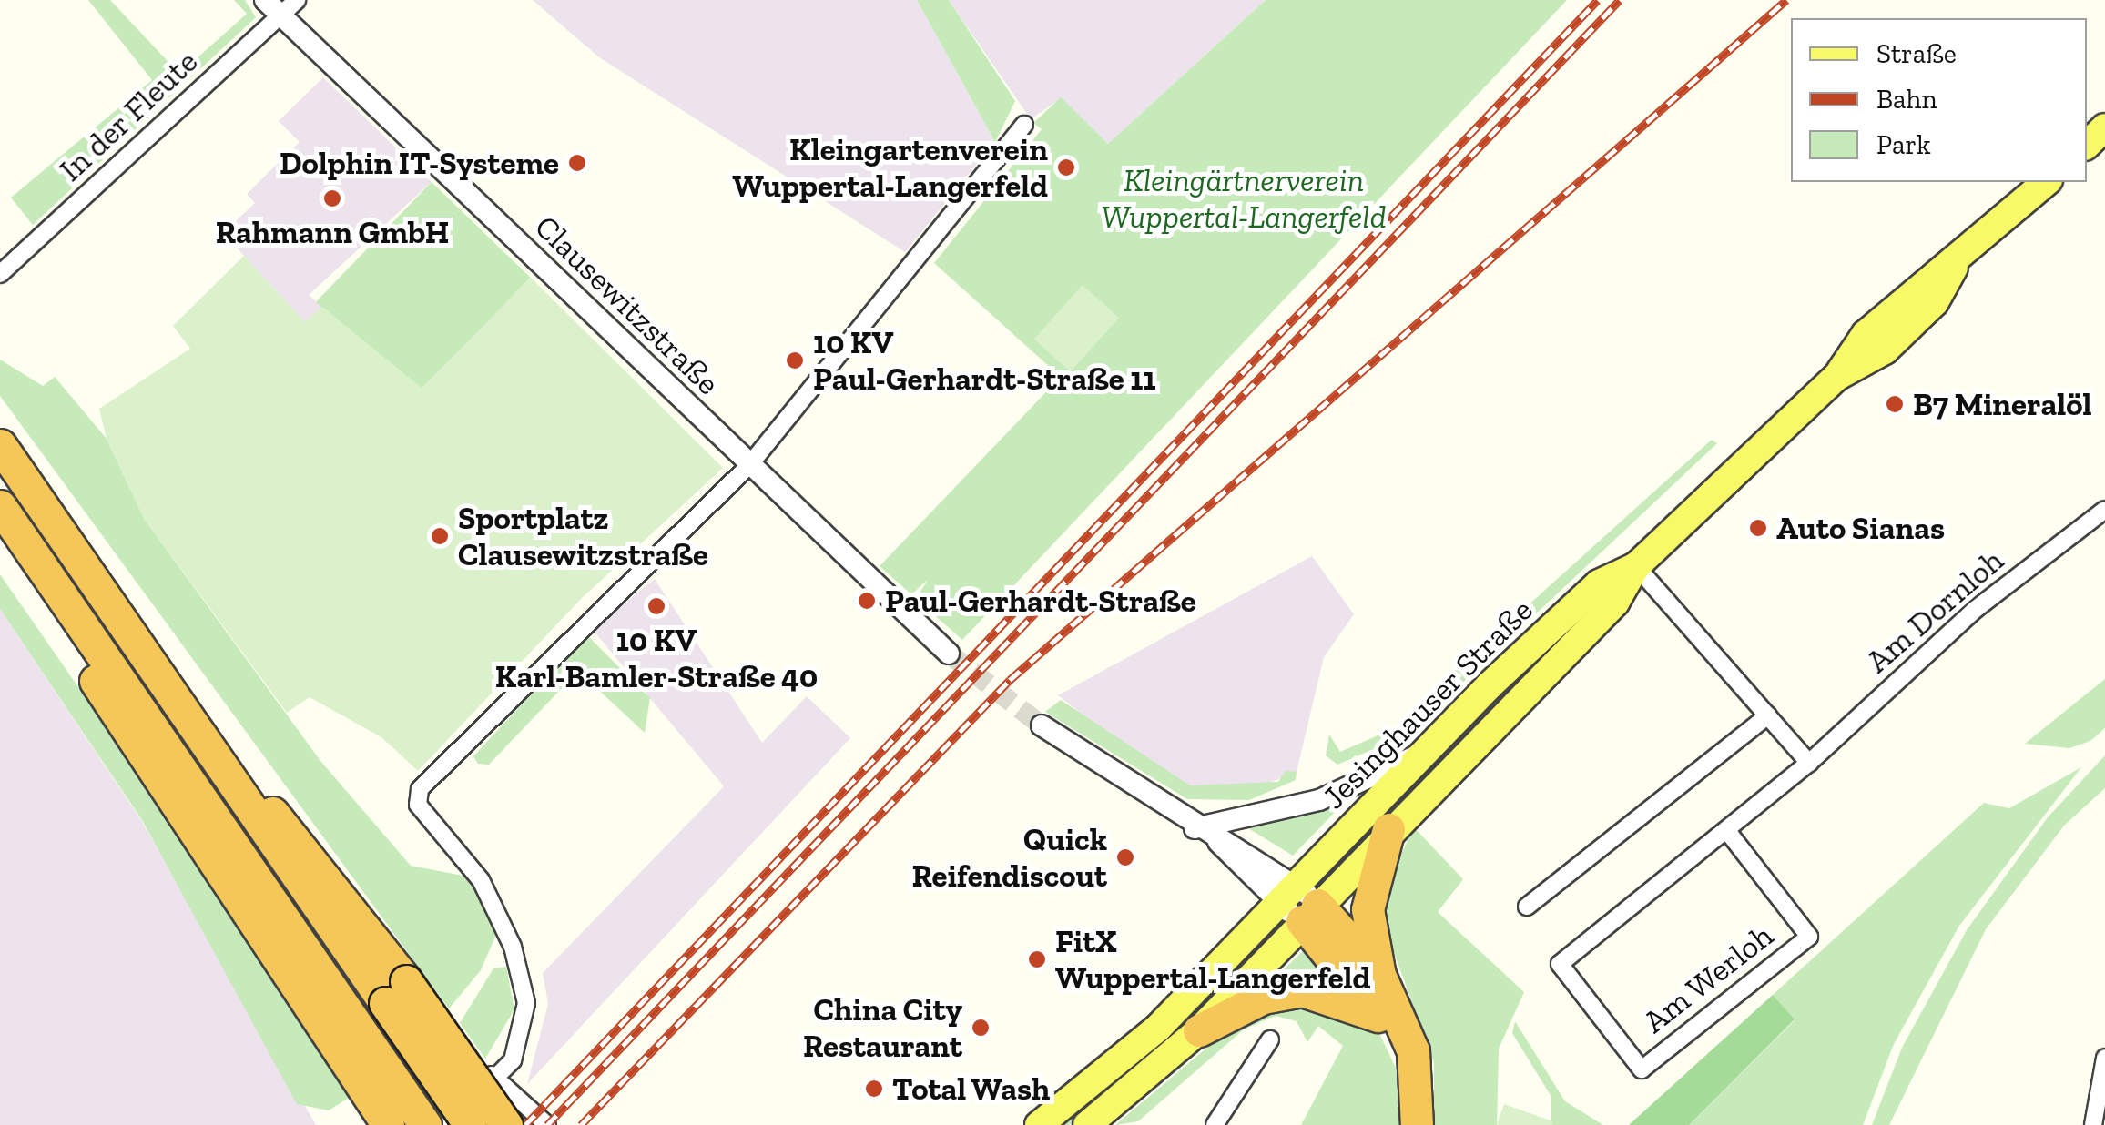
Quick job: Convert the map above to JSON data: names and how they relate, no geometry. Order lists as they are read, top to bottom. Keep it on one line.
{"streets":{"main road":["Jesinghauser Straße"],"street":["In der Fleute","Clausewitzstraße","Am Dornloh","Am Werloh"]},"crossings":[["In der Fleute","Clausewitzstraße"],["Am Dornloh","Am Werloh"]],"parks":["Kleingärtnerverein Wuppertal-Langerfeld"],"places":["Dolphin IT-Systeme","Kleingartenverein Wuppertal-Langerfeld","Rahmann GmbH","10 KV Paul-Gerhardt-Straße 11","B7 Mineralöl","Auto Sianas","Sportplatz Clausewitzstraße","Paul-Gerhardt-Straße","10 KV Karl-Bamler-Straße 40","Quick Reifendiscout","FitX Wuppertal-Langerfeld","China City Restaurant","Total Wash"],"legend":["Straße","Bahn","Park"]}
